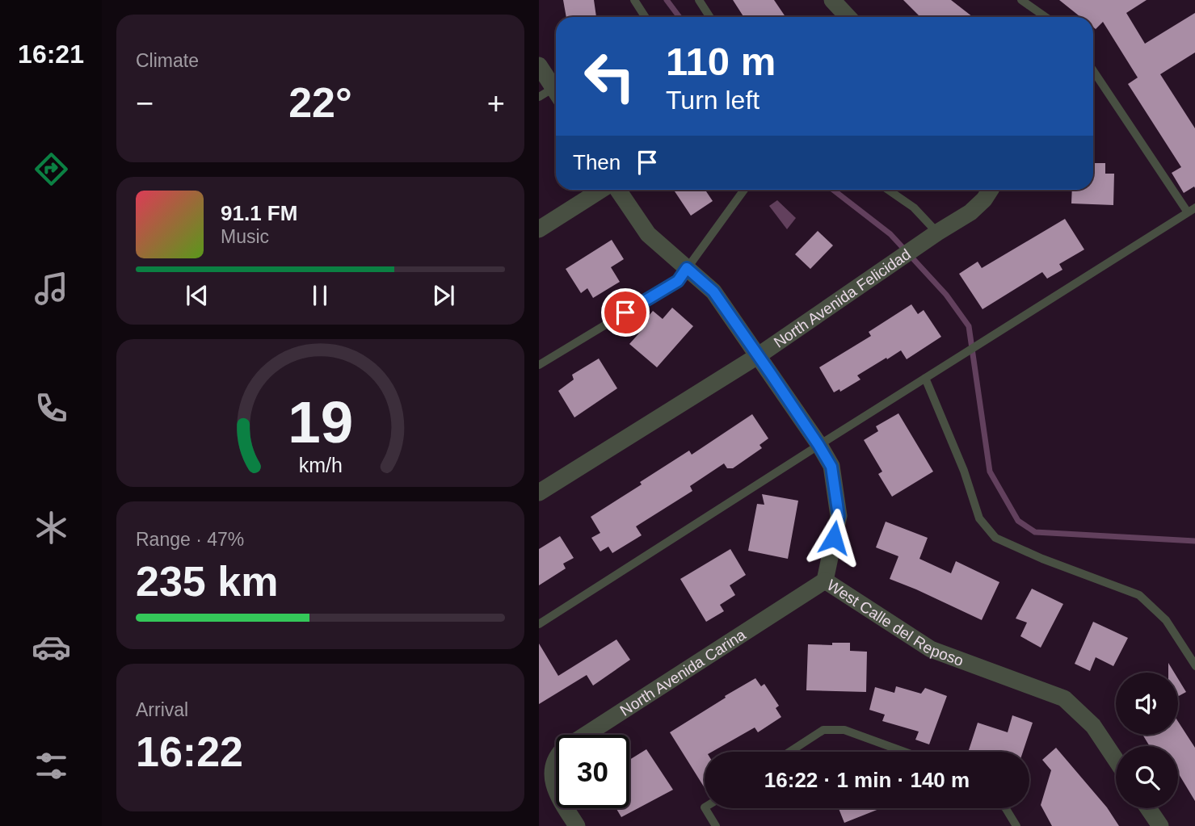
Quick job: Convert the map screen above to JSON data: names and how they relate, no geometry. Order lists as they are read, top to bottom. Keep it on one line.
{"streets":{"street":["North Avenida Felicidad","West Calle del Reposo","North Avenida Carina"]},"crossings":[["North Avenida Felicidad","West Calle del Reposo"],["West Calle del Reposo","North Avenida Carina"]],"page":{"tabs":"16:21","tile":["Climate",["Range · 47%","235 km"],["Arrival","16:22"]],"turn":["110 m","Turn left"],"heat":["−","22°","+"],"then":"Then","song":["91.1 FM","Music"],"limit":"30","trip":"16:22 · 1 min · 140 m","gauge":["19","km/h"]}}
